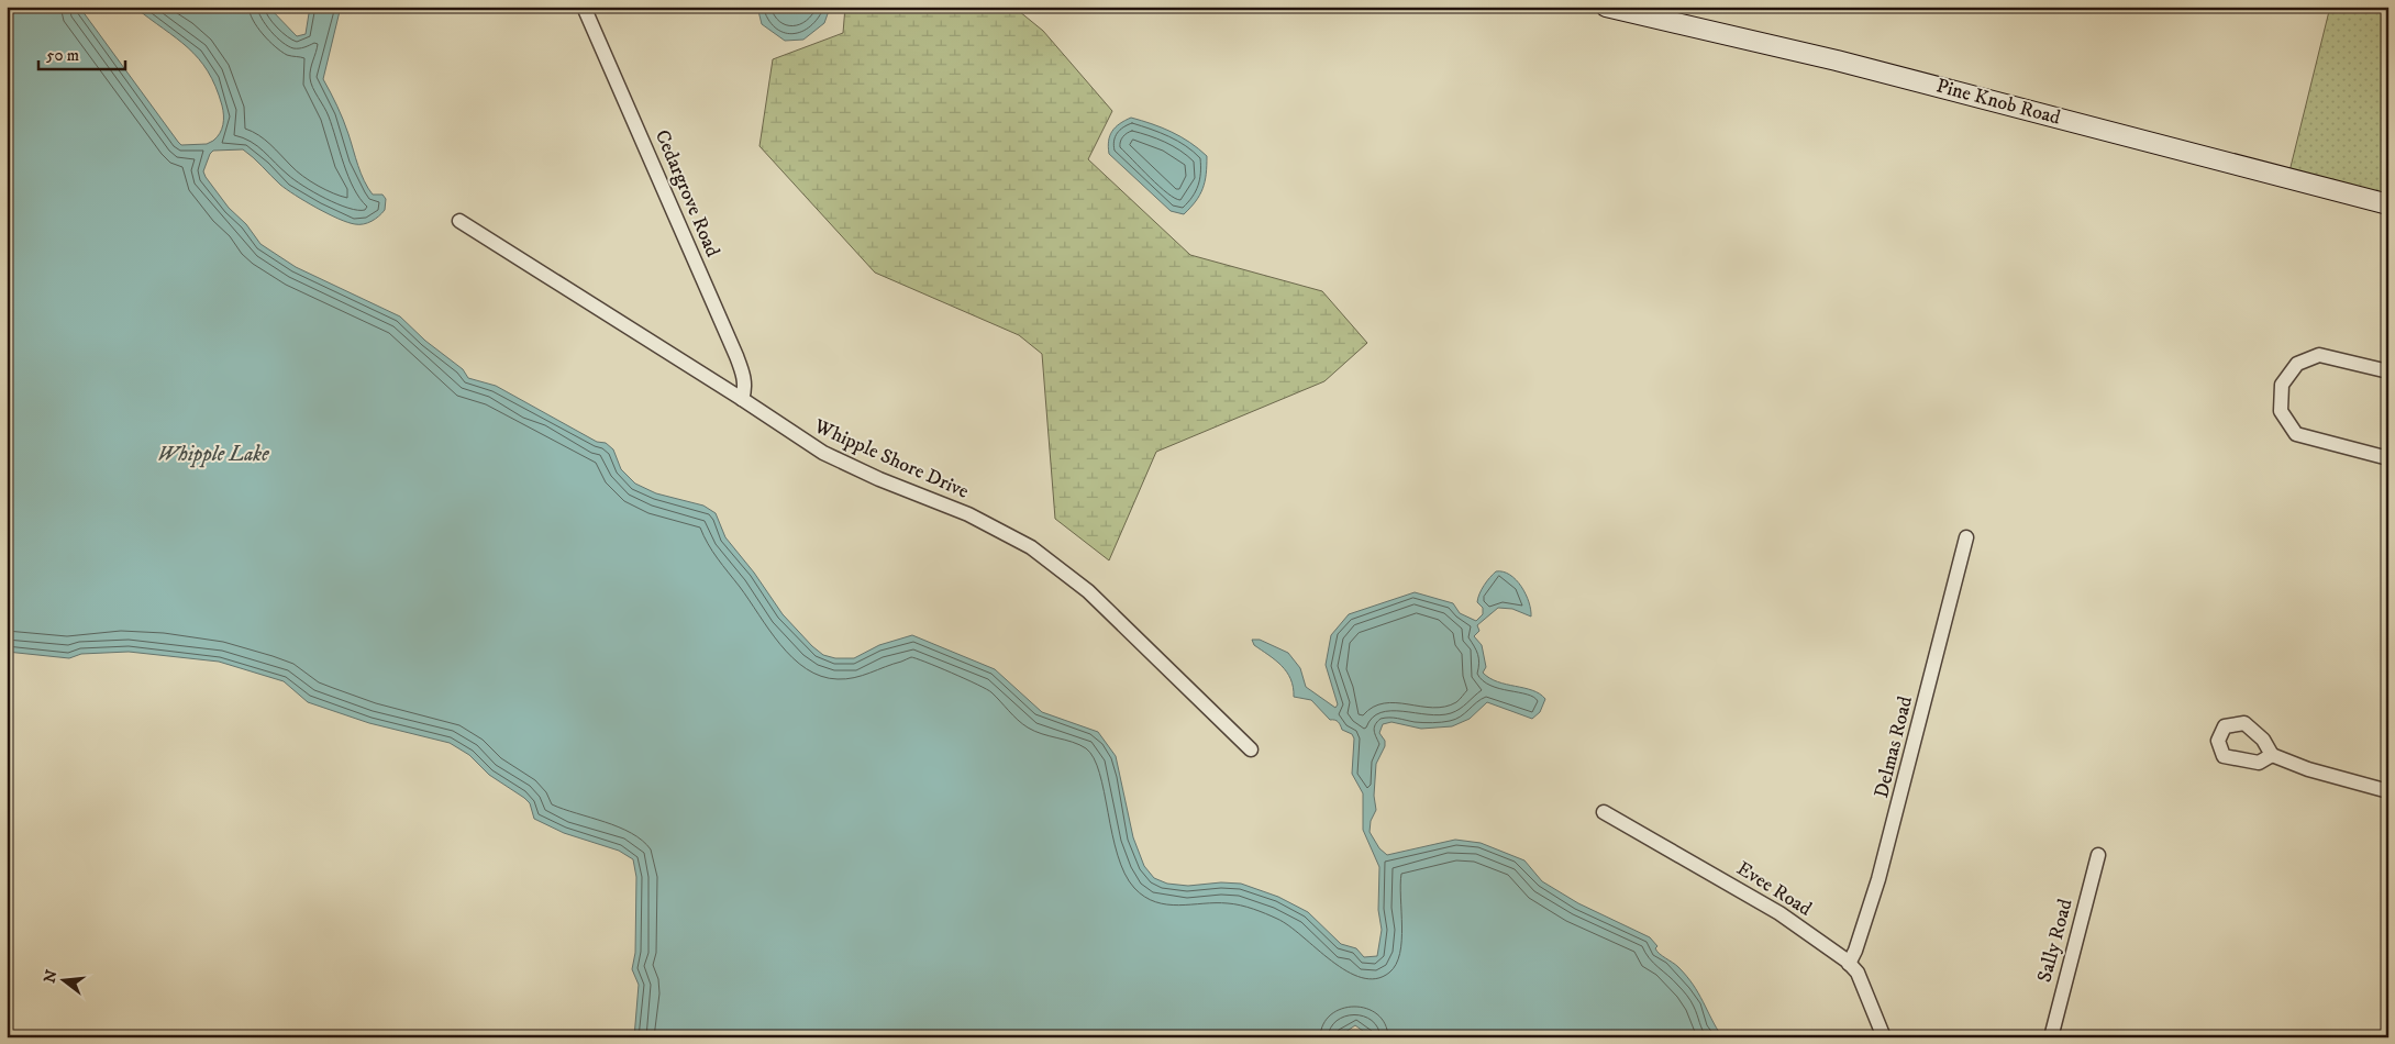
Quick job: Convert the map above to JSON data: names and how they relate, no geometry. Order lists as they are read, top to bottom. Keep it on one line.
{"streets":{"street":["Pine Knob Road","Cedargrove Road","Whipple Shore Drive","Delmas Road","Evee Road","Sally Road"]},"crossings":[["Cedargrove Road","Whipple Shore Drive"],["Delmas Road","Evee Road"]],"water":["Whipple Lake"],"scale_bar":"50 m","north":"left"}
